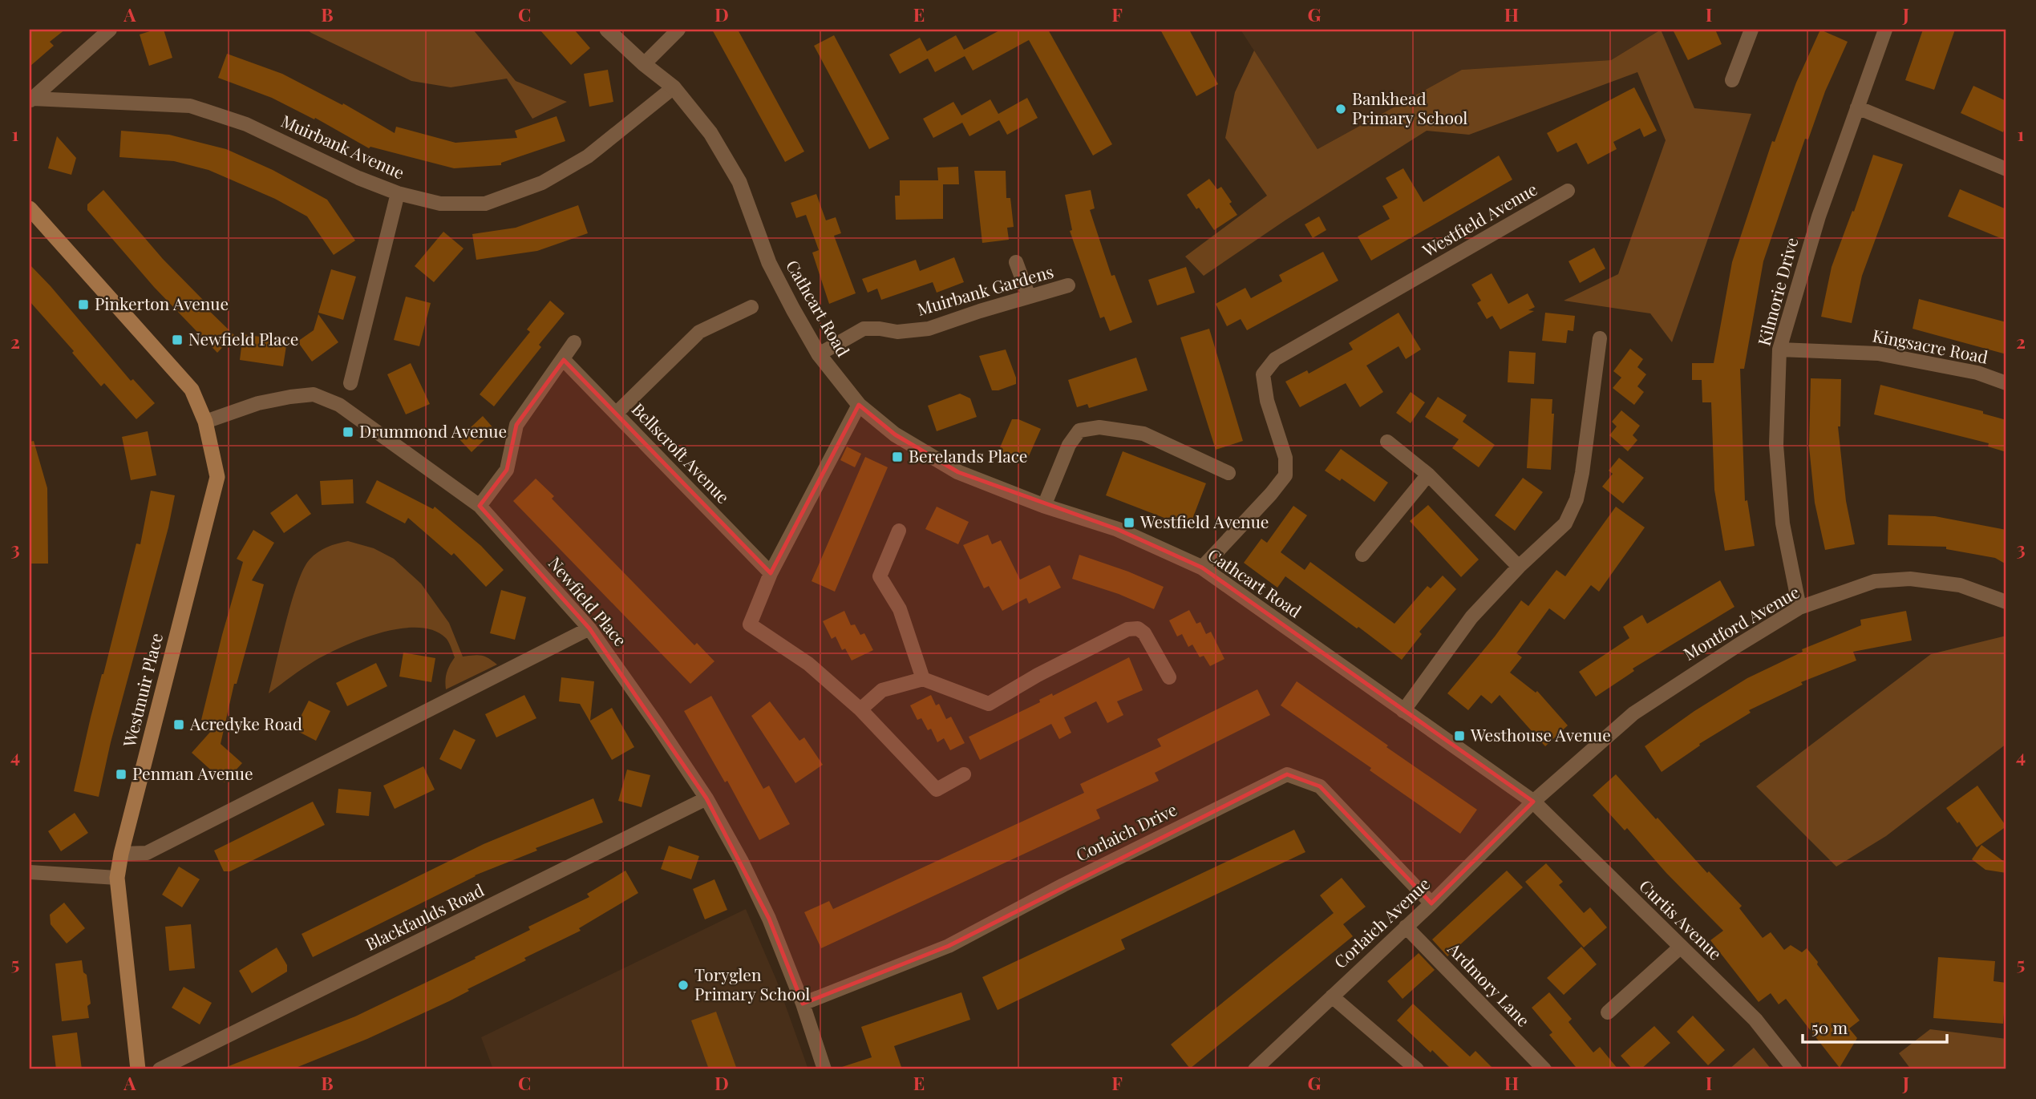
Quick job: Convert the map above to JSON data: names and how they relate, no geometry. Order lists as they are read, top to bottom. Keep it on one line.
{"streets":{"main road":["Westmuir Place"],"street":["Muirbank Avenue","Westfield Avenue","Muirbank Gardens","Kilmorie Drive","Cathcart Road","Kingsacre Road","Bellscroft Avenue","Newfield Place","Montford Avenue","Corlaich Drive","Blackfaulds Road","Curtis Avenue","Corlaich Avenue","Ardmory Lane"]},"crossings":[["Muirbank Avenue","Cathcart Road"],["Westfield Avenue","Cathcart Road"],["Muirbank Gardens","Cathcart Road"],["Kilmorie Drive","Kingsacre Road"],["Kilmorie Drive","Montford Avenue"],["Cathcart Road","Montford Avenue"],["Cathcart Road","Curtis Avenue"],["Cathcart Road","Corlaich Avenue"],["Newfield Place","Westmuir Place"],["Newfield Place","Corlaich Drive"],["Newfield Place","Blackfaulds Road"],["Montford Avenue","Curtis Avenue"],["Montford Avenue","Corlaich Avenue"],["Corlaich Drive","Corlaich Avenue"],["Curtis Avenue","Corlaich Avenue"],["Corlaich Avenue","Ardmory Lane"]],"places":{"other":["Bankhead Primary School","Toryglen Primary School"],"transit":["Pinkerton Avenue","Newfield Place","Drummond Avenue","Berelands Place","Westfield Avenue","Acredyke Road","Westhouse Avenue","Penman Avenue"]},"scale_bar":"50 m","grid":{"columns":["A","B","C","D","E","F","G","H","I","J"],"rows":["1","2","3","4","5"]}}
